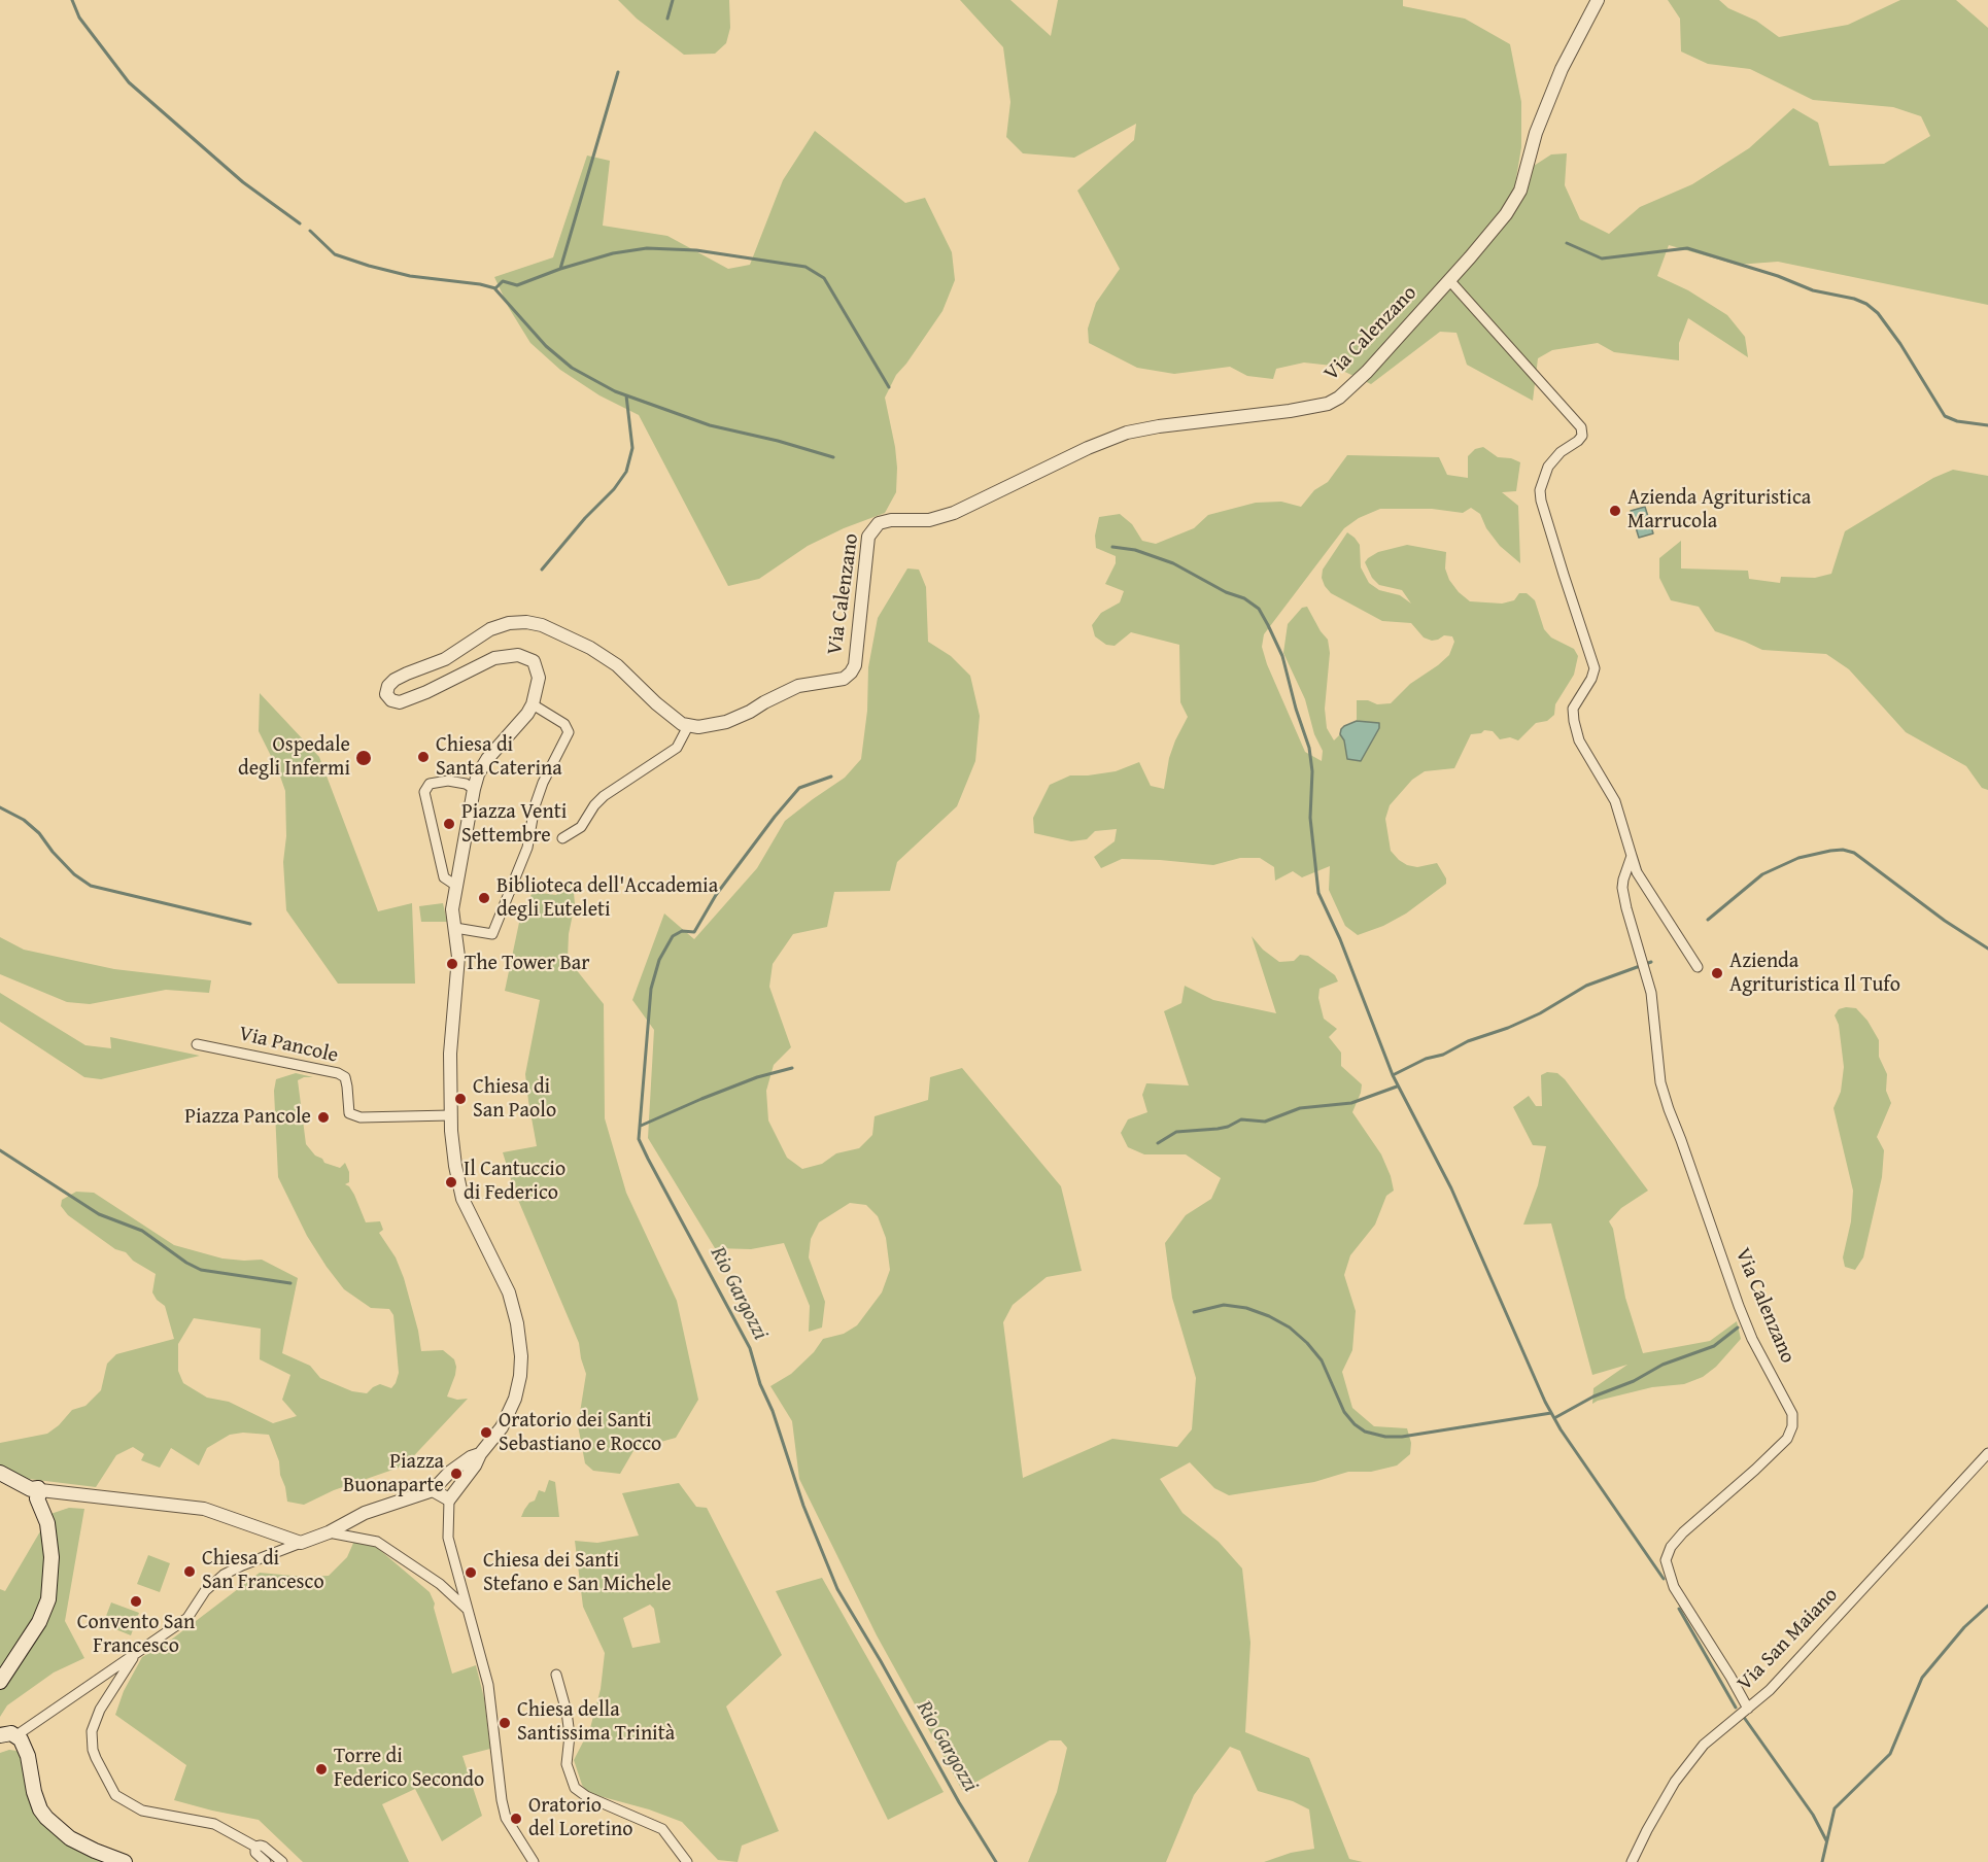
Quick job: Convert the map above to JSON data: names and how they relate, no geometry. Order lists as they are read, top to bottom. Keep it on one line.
{"streets":{"street":["Via Calenzano","Via Pancole","Via San Maiano"]},"crossings":[["Via Calenzano","Via San Maiano"]],"water":["Rio Gargozzi"],"places":["Azienda Agrituristica Marrucola","Chiesa di Santa Caterina","Ospedale degli Infermi","Piazza Venti Settembre","Biblioteca dell'Accademia degli Euteleti","The Tower Bar","Azienda Agrituristica Il Tufo","Chiesa di San Paolo","Piazza Pancole","Il Cantuccio di Federico","Oratorio dei Santi Sebastiano e Rocco","Piazza Buonaparte","Chiesa di San Francesco","Chiesa dei Santi Stefano e San Michele","Convento San Francesco","Chiesa della Santissima Trinità","Torre di Federico Secondo","Oratorio del Loretino"]}
